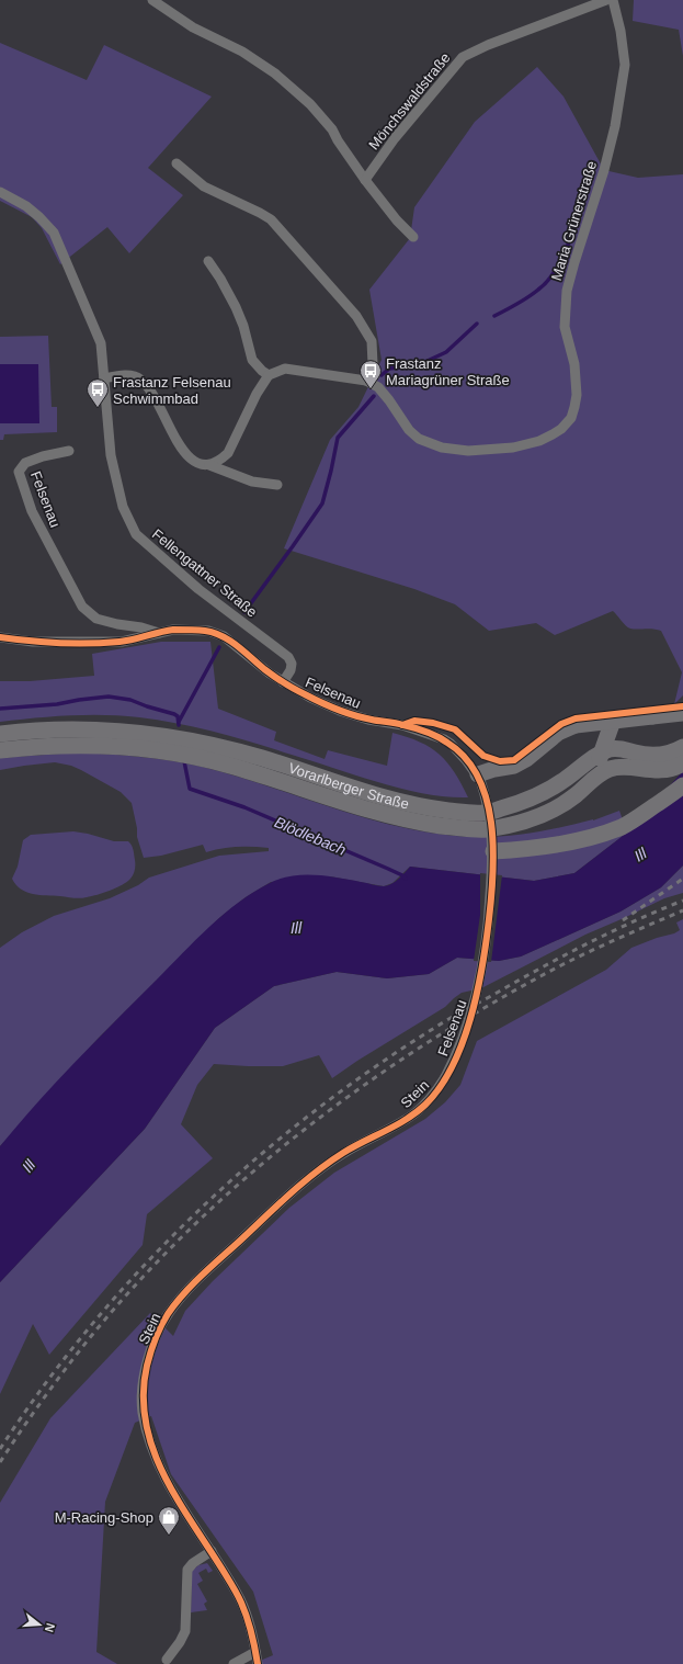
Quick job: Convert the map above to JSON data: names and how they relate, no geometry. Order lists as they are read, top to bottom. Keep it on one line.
{"streets":{"main road":["Vorarlberger Straße"],"street":["Mönchswaldstraße","Maria Grünerstraße","Felsenau","Fellengattner Straße","Stein"]},"crossings":[["Felsenau","Fellengattner Straße"],["Felsenau","Stein"]],"water":["Blödlebach","Ill"],"places":{"bus stop":["Frastanz Mariagrüner Straße","Frastanz Felsenau Schwimmbad"],"shop":["M-Racing-Shop"]},"north":"right"}
